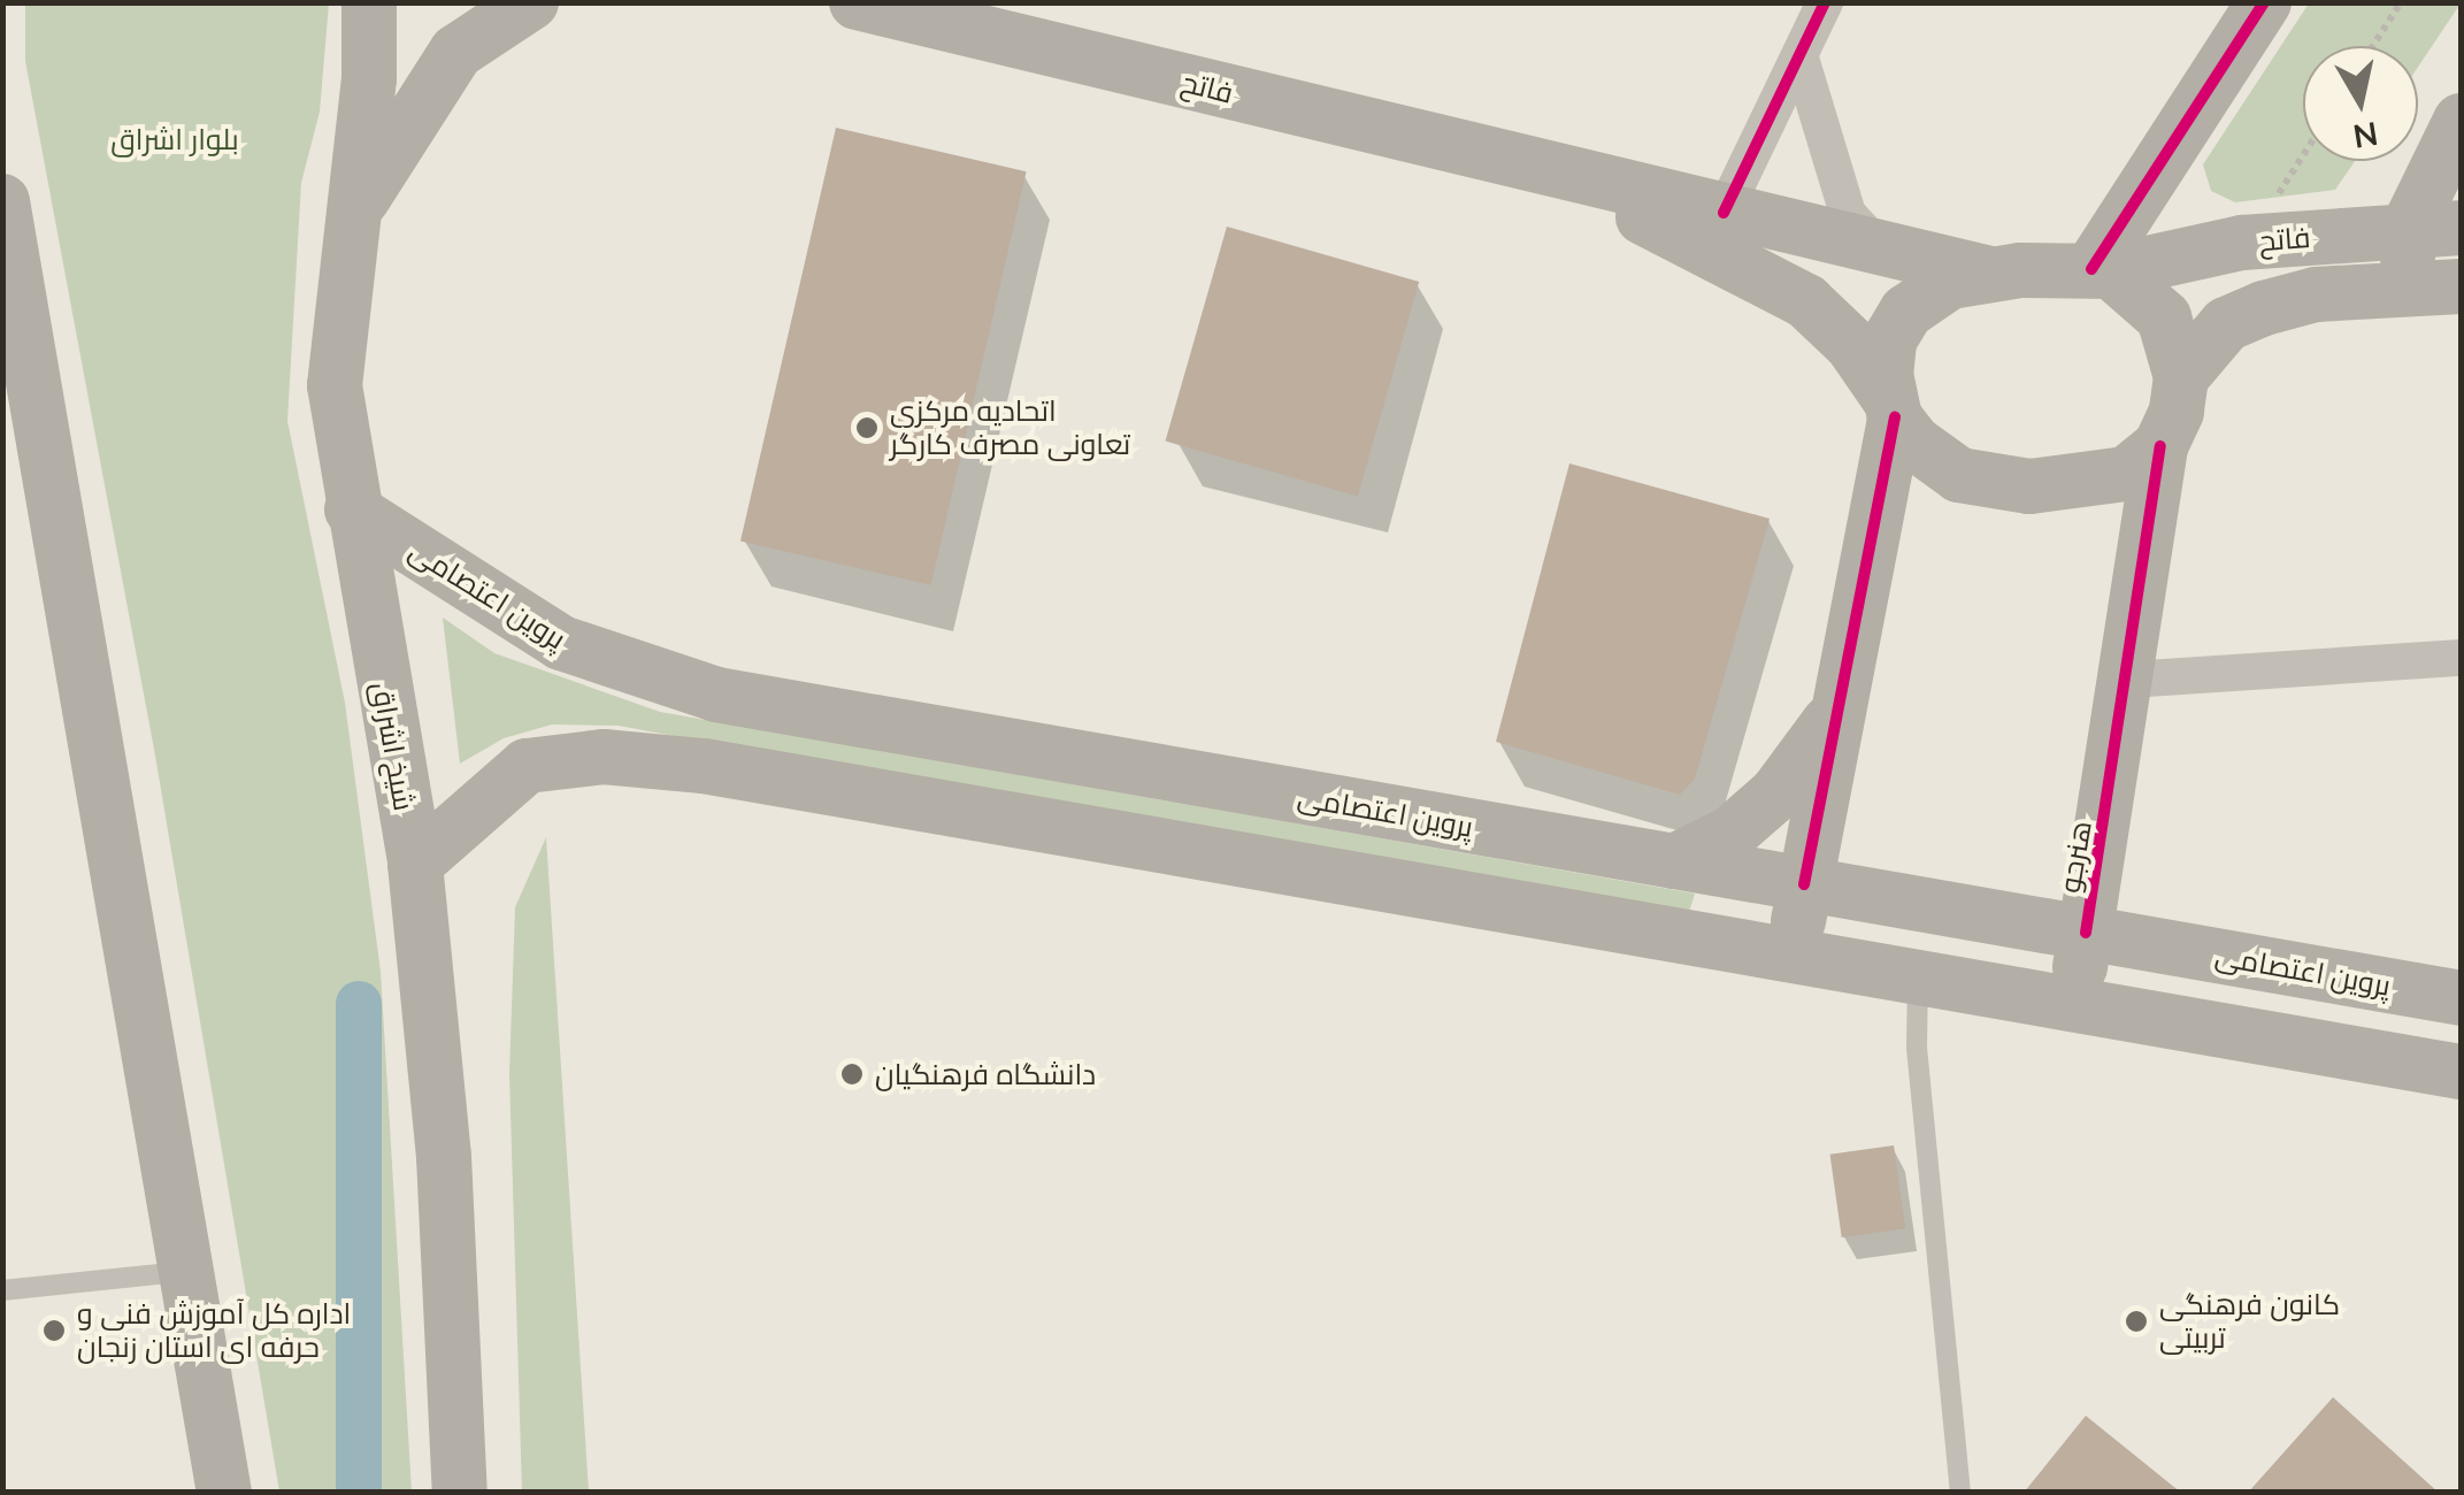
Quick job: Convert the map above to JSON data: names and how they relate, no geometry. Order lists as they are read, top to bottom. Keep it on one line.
{"streets":{"main road":["فاتح","پروین اعتصامی","شیخ اشراق","هنرجو"]},"crossings":[["فاتح","هنرجو"],["پروین اعتصامی","شیخ اشراق"],["پروین اعتصامی","هنرجو"]],"parks":["بلوار اشراق"],"places":["اتحادیه مرکزی تعاونی مصرف کارگر","دانشگاه فرهنگیان","کانون فرهنگی تربیتی","اداره کل آموزش فنی و حرفه ای استان زنجان"],"north":"bottom"}
